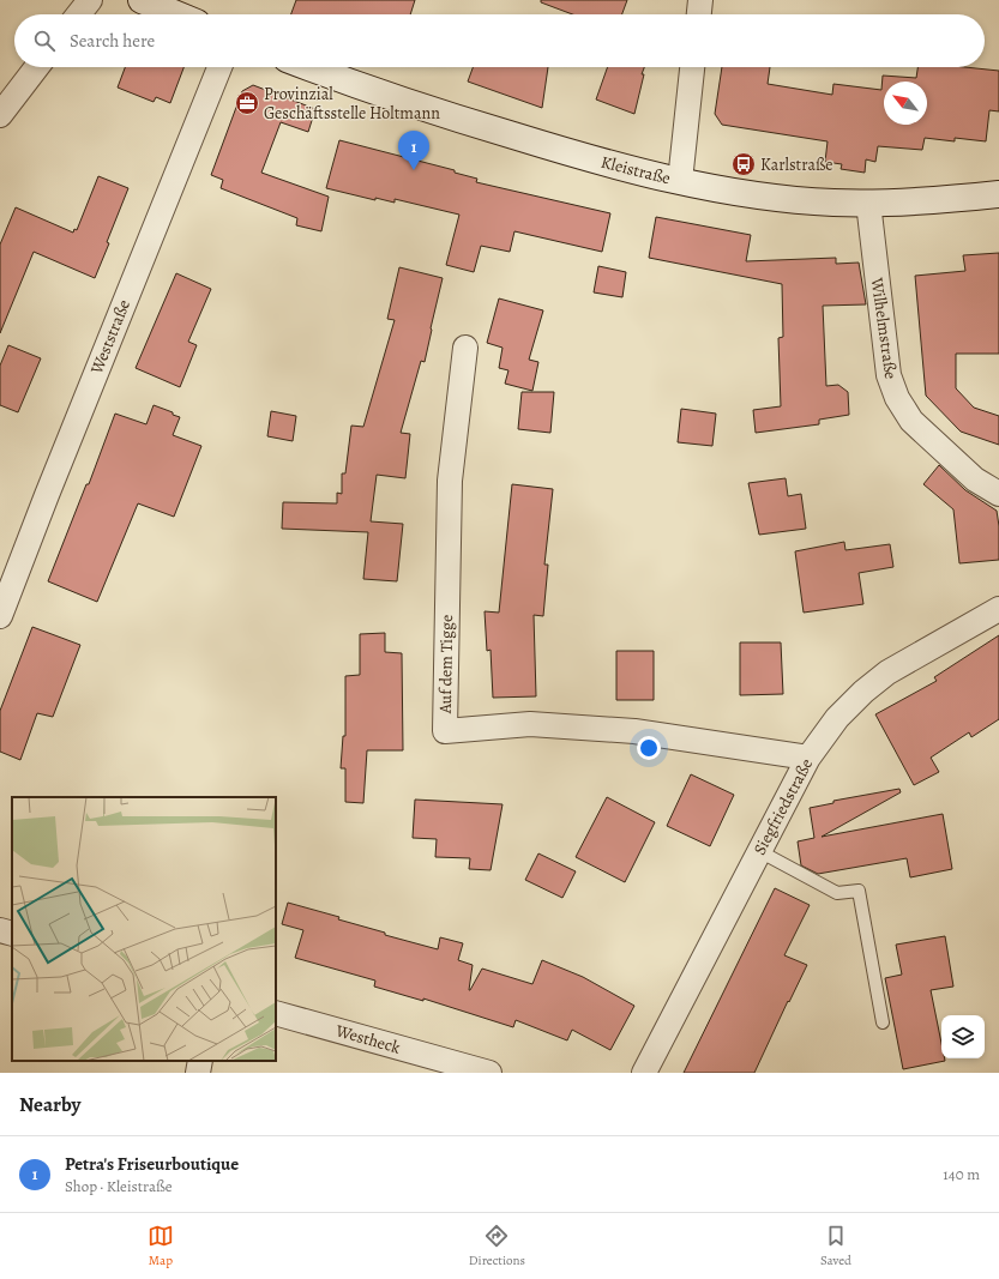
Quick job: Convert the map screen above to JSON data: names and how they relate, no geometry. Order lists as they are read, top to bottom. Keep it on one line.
{"streets":{"main road":["Kleistraße"],"street":["Wilhelmstraße","Weststraße","Auf dem Tigge","Siegfriedstraße","Westheck"]},"crossings":[["Kleistraße","Wilhelmstraße"],["Auf dem Tigge","Siegfriedstraße"]],"places":{"office":["Provinzial Geschäftsstelle Holtmann"],"bus stop":["Karlstraße"]},"north":"top left","page":{"search":"Search here","pins":"1","heading":"Nearby","list":[{"mark":"1","name":"Petra's Friseurboutique","note":"Shop · Kleistraße","value":"140 m"}],"nav":["Map","Directions","Saved"]}}
